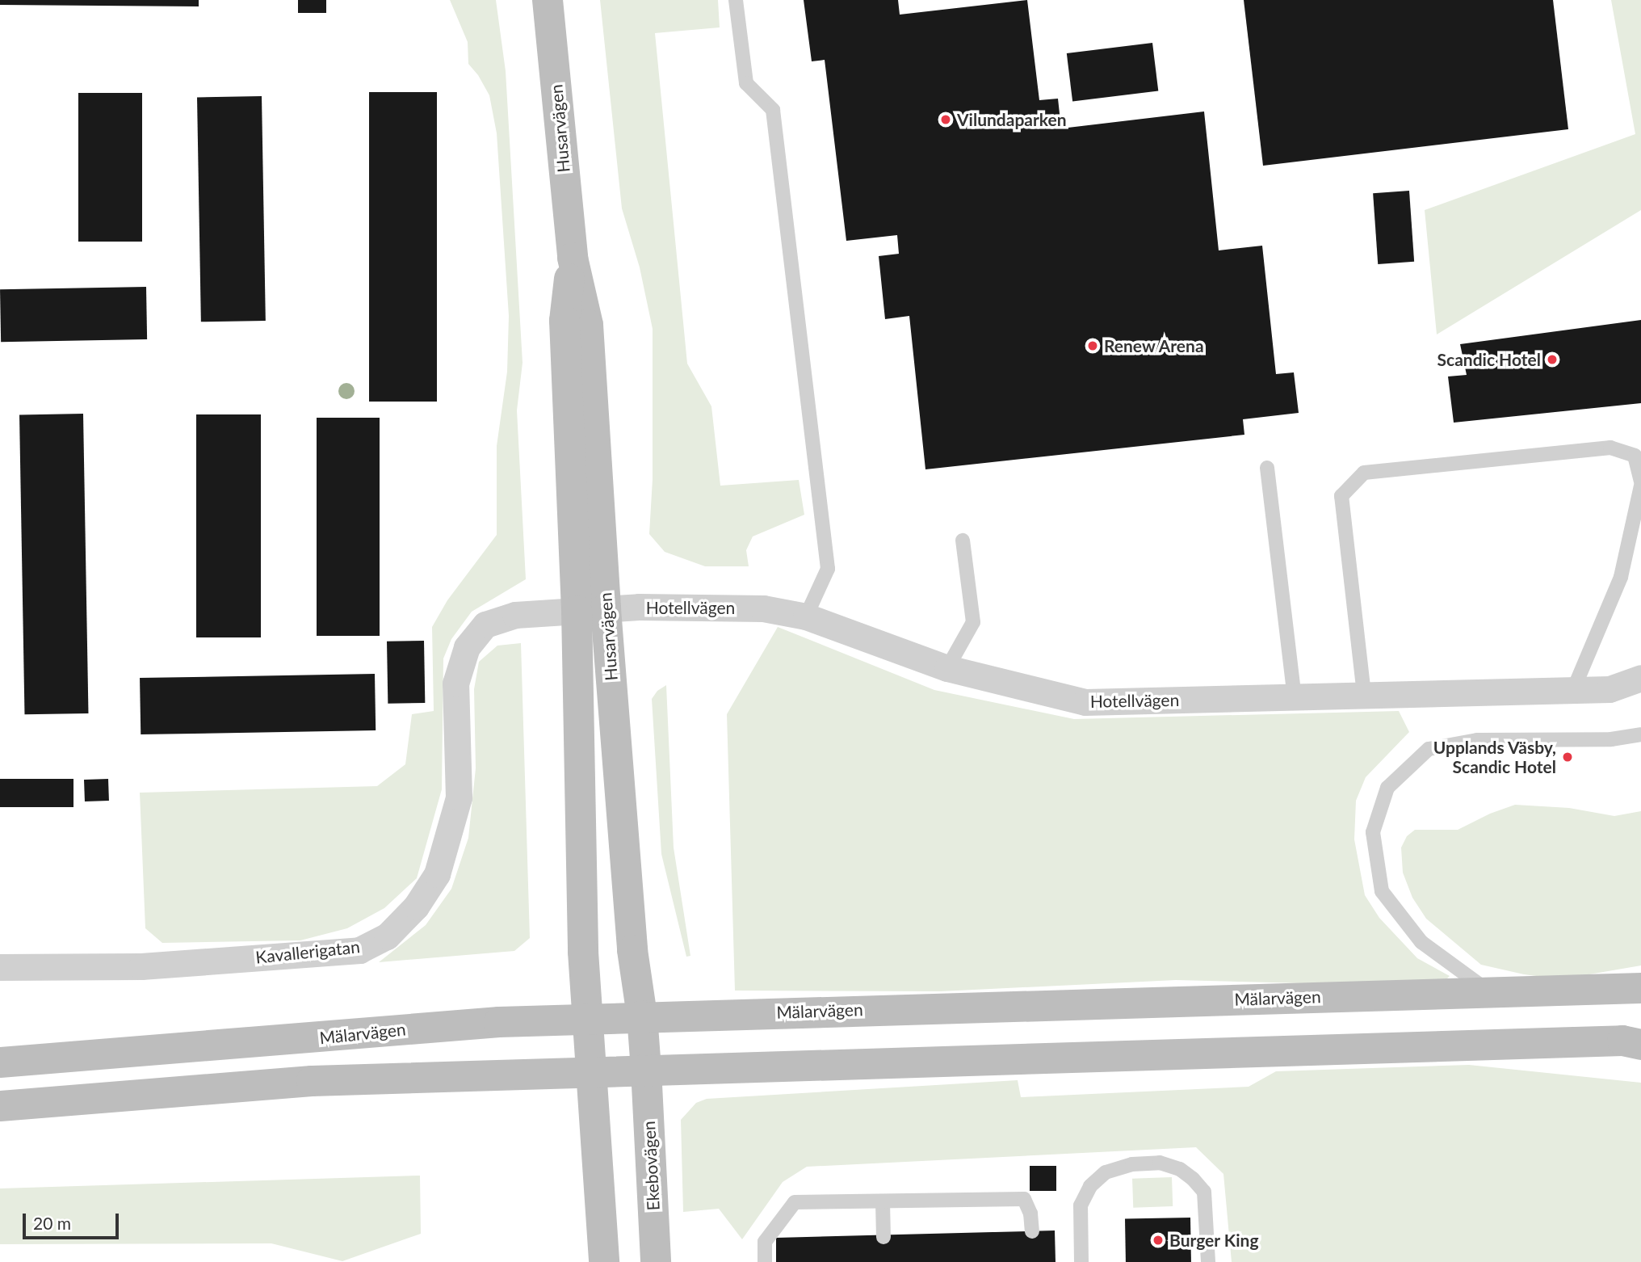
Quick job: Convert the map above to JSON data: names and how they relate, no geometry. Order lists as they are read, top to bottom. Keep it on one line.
{"streets":{"main road":["Husarvägen","Mälarvägen","Ekebovägen"],"street":["Hotellvägen","Kavallerigatan"]},"crossings":[["Husarvägen","Hotellvägen"],["Husarvägen","Kavallerigatan"],["Husarvägen","Mälarvägen"],["Husarvägen","Ekebovägen"],["Hotellvägen","Kavallerigatan"]],"places":["Vilundaparken","Renew Arena","Scandic Hotel","Upplands Väsby, Scandic Hotel","Burger King"],"scale_bar":"20 m"}
